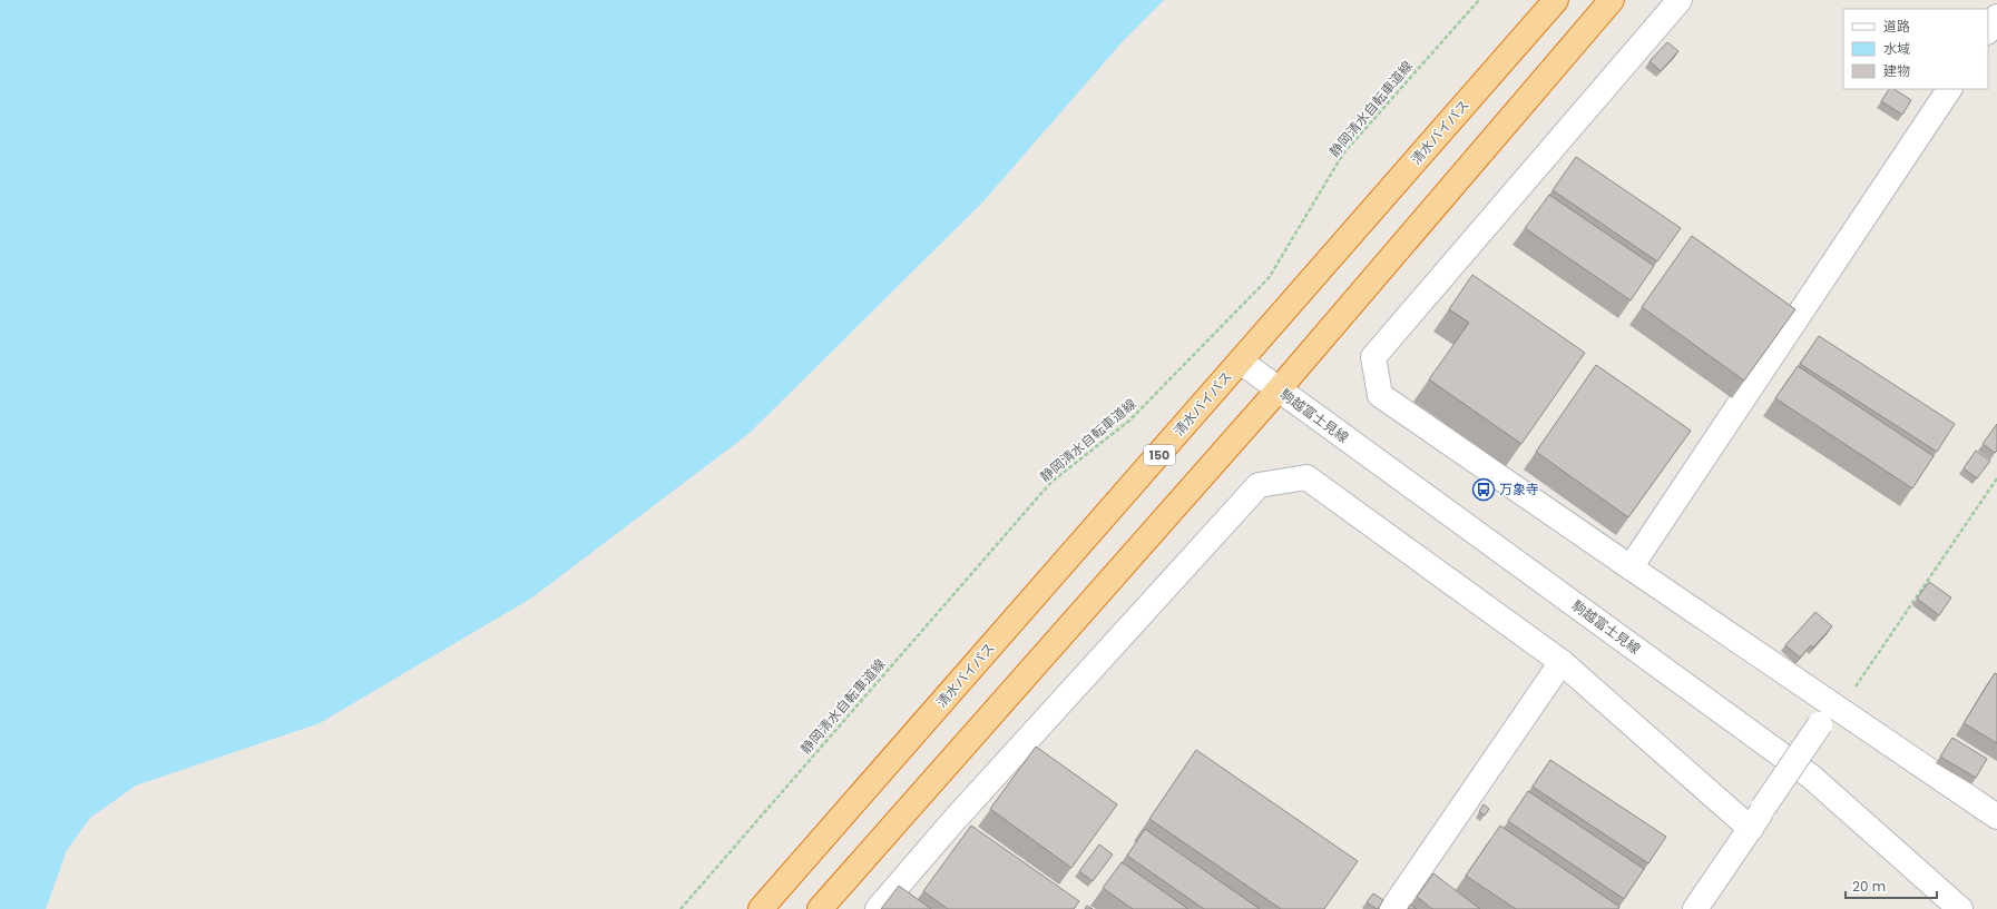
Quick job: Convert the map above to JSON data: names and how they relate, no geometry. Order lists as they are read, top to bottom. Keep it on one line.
{"streets":{"highway":["清水バイパス","150"],"street":["駒越富士見線"],"path":["静岡清水自転車道線"]},"crossings":[["清水バイパス","駒越富士見線"]],"places":{"bus stop":["万象寺"]},"legend":["道路","水域","建物"],"scale_bar":"20 m"}
